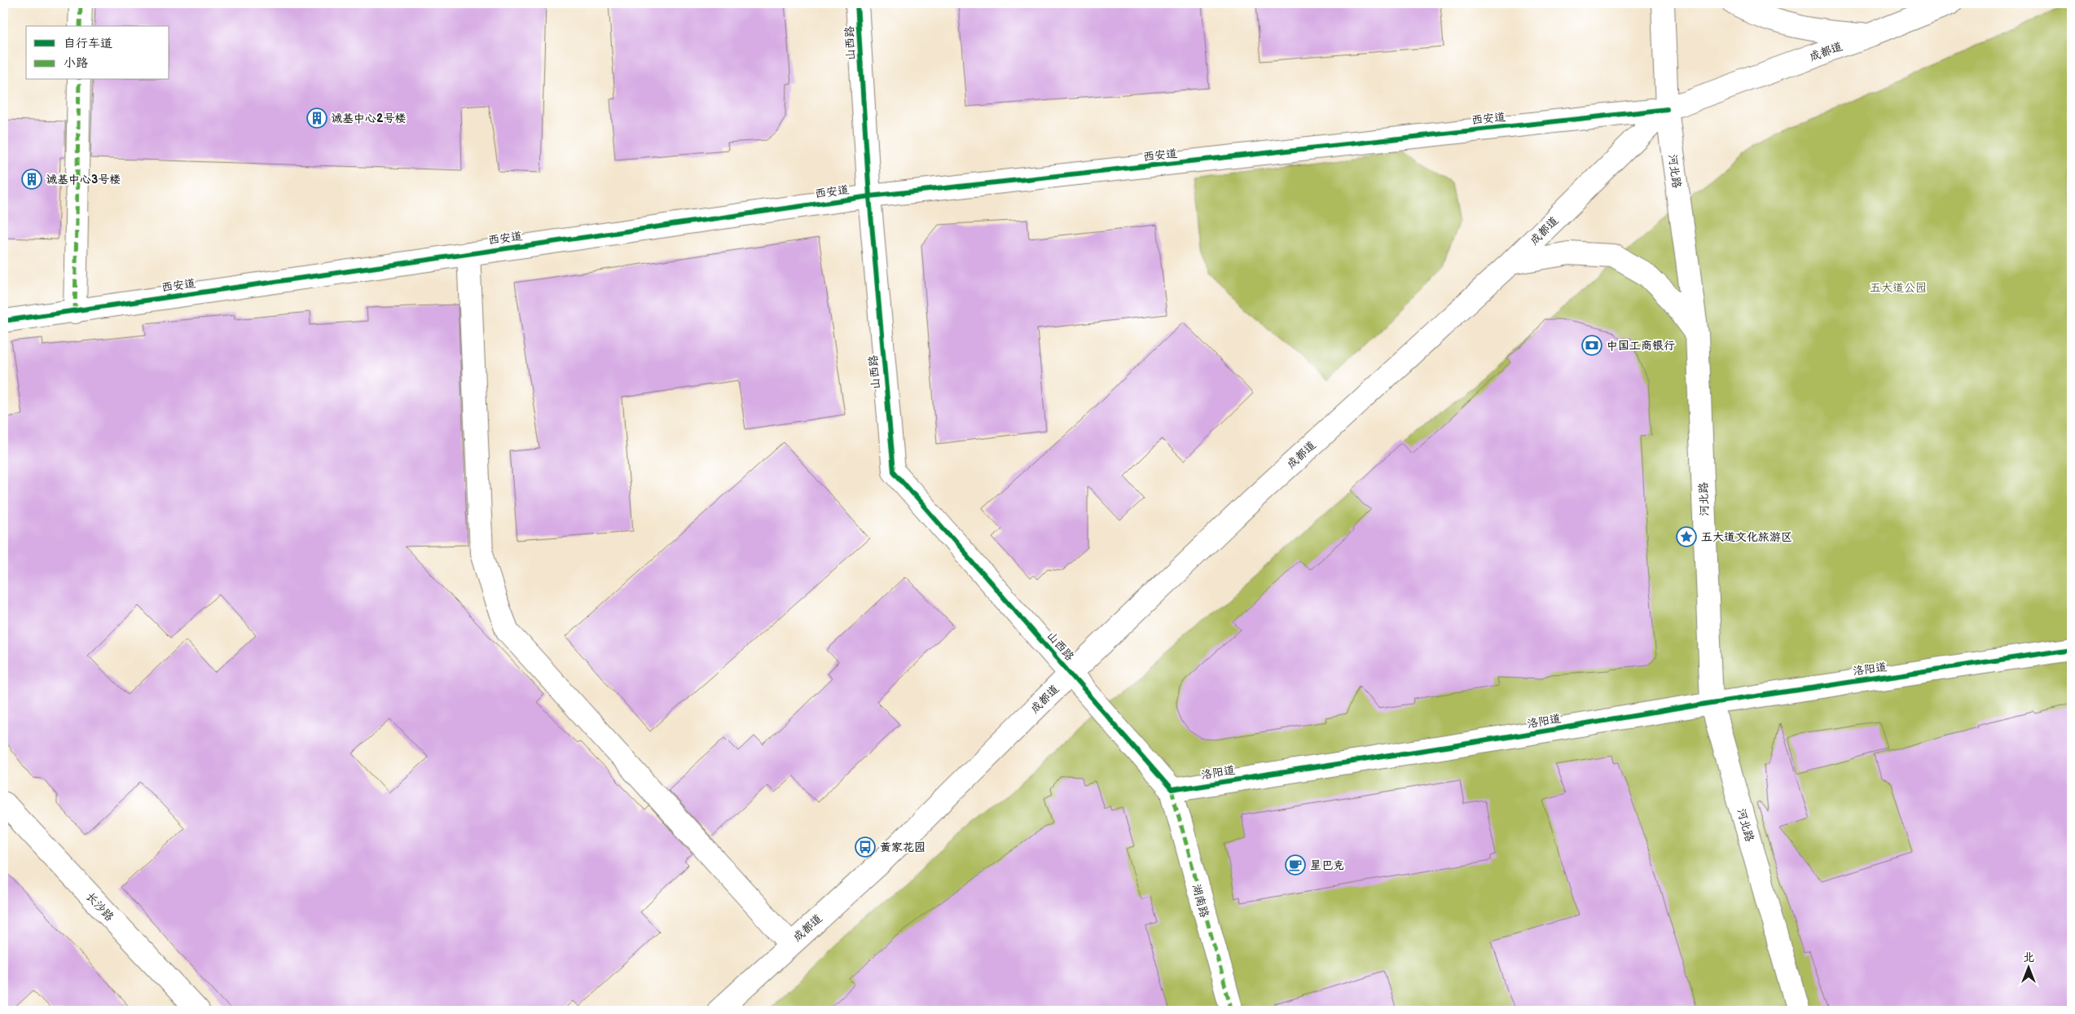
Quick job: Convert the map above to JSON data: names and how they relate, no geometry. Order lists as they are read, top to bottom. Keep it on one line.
{"streets":{"street":["山西路","成都道","西安道","河北路","洛阳道","湖南路","长沙路"]},"crossings":[["山西路","成都道"],["山西路","西安道"],["成都道","西安道"],["成都道","河北路"],["西安道","河北路"],["河北路","洛阳道"],["洛阳道","湖南路"]],"parks":["五大道公园"],"places":{"building":["诚基中心2号楼","诚基中心3号楼"],"bank":["中国工商银行"],"place":["五大道文化旅游区"],"bus stop":["黄家花园"],"cafe":["星巴克"]},"legend":["自行车道","小路"],"north":"top"}
